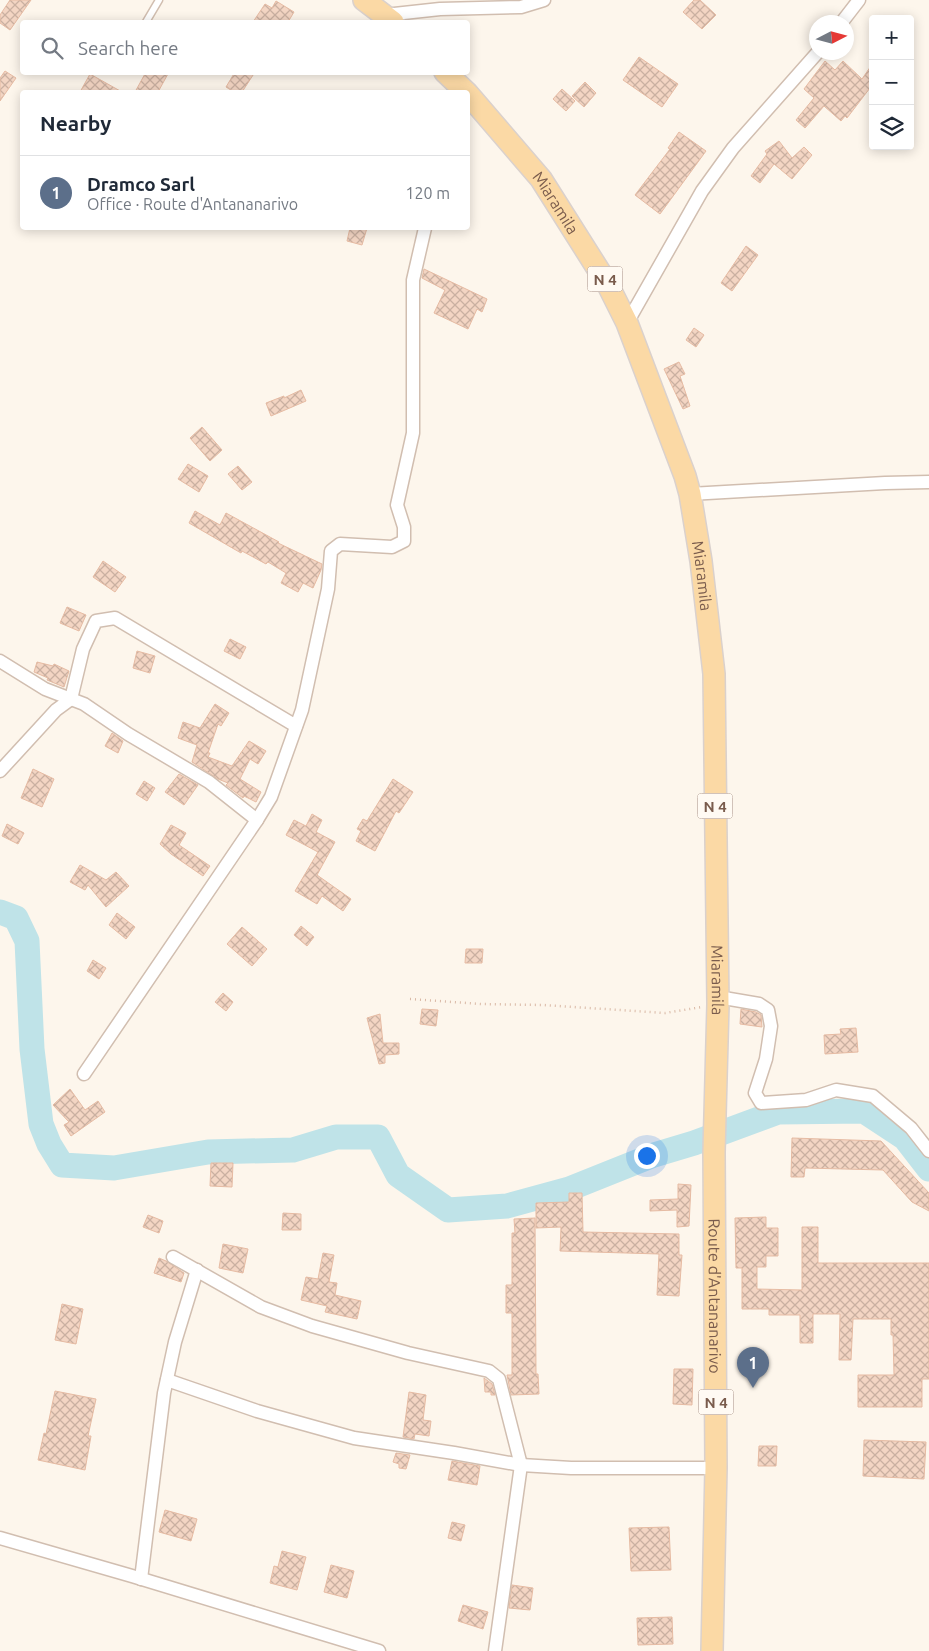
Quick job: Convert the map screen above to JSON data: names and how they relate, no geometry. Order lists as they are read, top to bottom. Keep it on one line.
{"streets":{"main road":["Miaramila","N 4","Route d'Antananarivo"]},"crossings":[["Miaramila","Route d'Antananarivo"]],"north":"right","page":{"map_buttons":["+","−"],"search":"Search here","heading":"Nearby","list":[{"mark":"1","name":"Dramco Sarl","note":"Office · Route d'Antananarivo","value":"120 m"}],"pins":"1"}}
